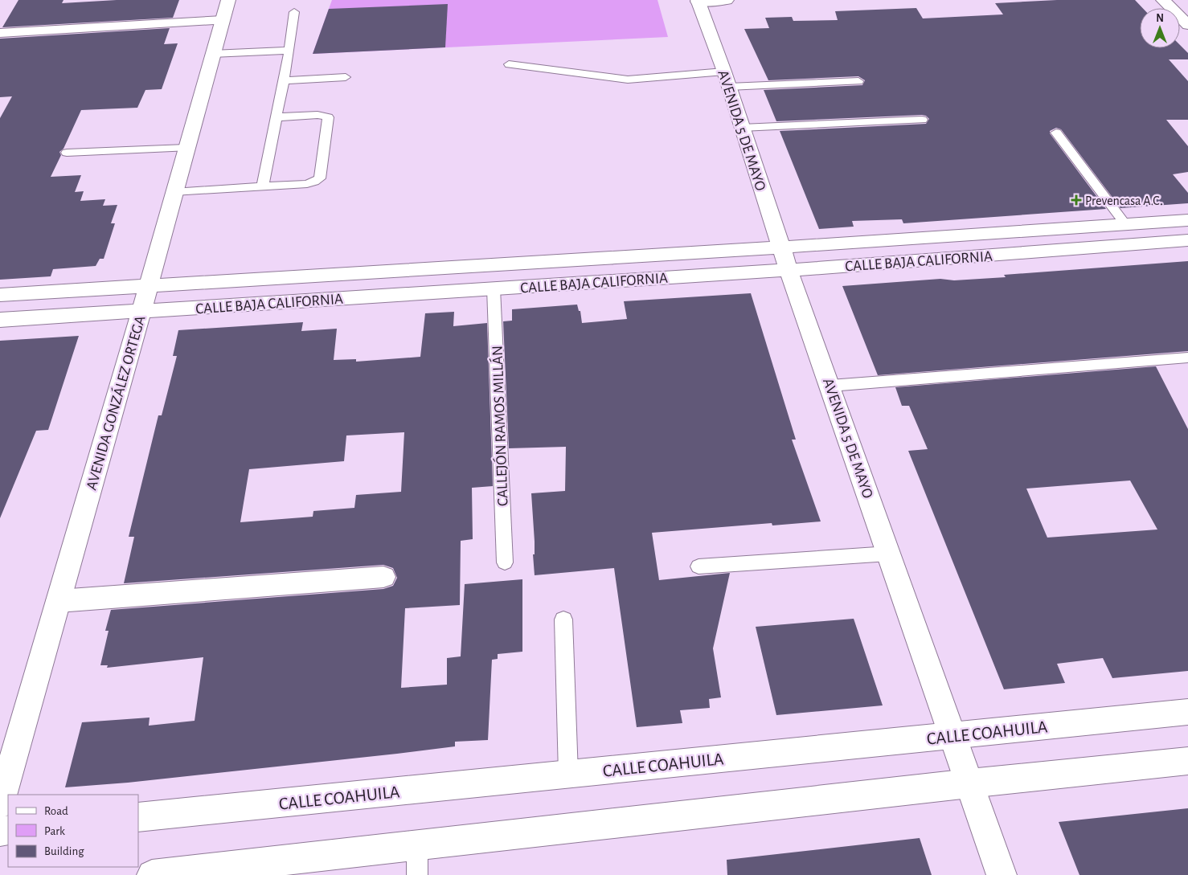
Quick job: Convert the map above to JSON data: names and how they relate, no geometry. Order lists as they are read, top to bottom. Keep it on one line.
{"streets":{"street":["AVENIDA 5 DE MAYO","CALLE BAJA CALIFORNIA","AVENIDA GONZÁLEZ ORTEGA","CALLE COAHUILA"],"lane":["CALLEJÓN RAMOS MILLÁN"]},"crossings":[["AVENIDA 5 DE MAYO","CALLE BAJA CALIFORNIA"],["AVENIDA 5 DE MAYO","CALLE COAHUILA"],["CALLE BAJA CALIFORNIA","AVENIDA GONZÁLEZ ORTEGA"],["CALLE BAJA CALIFORNIA","CALLEJÓN RAMOS MILLÁN"]],"places":{"health":["Prevencasa A.C."]},"legend":["Road","Park","Building"],"north":"top"}
